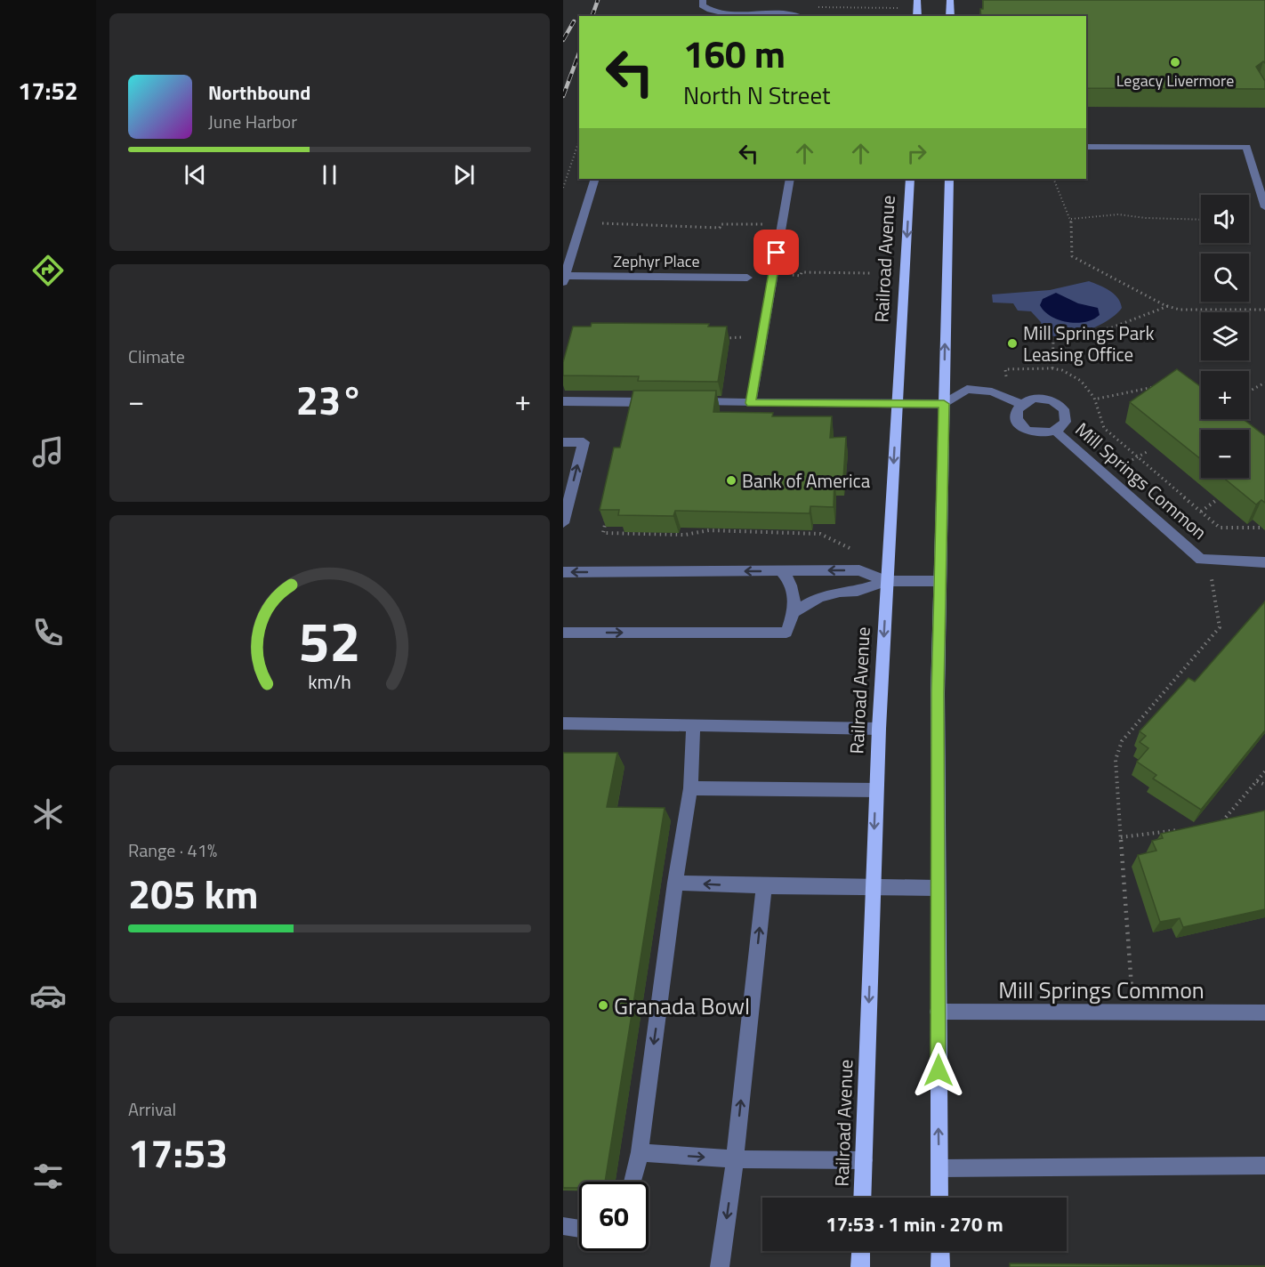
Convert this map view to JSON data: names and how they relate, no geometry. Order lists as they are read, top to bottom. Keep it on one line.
{"streets":{"main road":["Railroad Avenue"],"street":["Zephyr Place","Mill Springs Common"]},"places":["Legacy Livermore","Mill Springs Park Leasing Office","Bank of America","Granada Bowl"],"page":{"tabs":"17:52","turn":["160 m","North N Street"],"song":["Northbound","June Harbor"],"map_buttons":["+","−"],"tile":["Climate",["Range · 41%","205 km"],["Arrival","17:53"]],"heat":["−","23°","+"],"limit":"60","trip":"17:53 · 1 min · 270 m","gauge":["52","km/h"]}}
